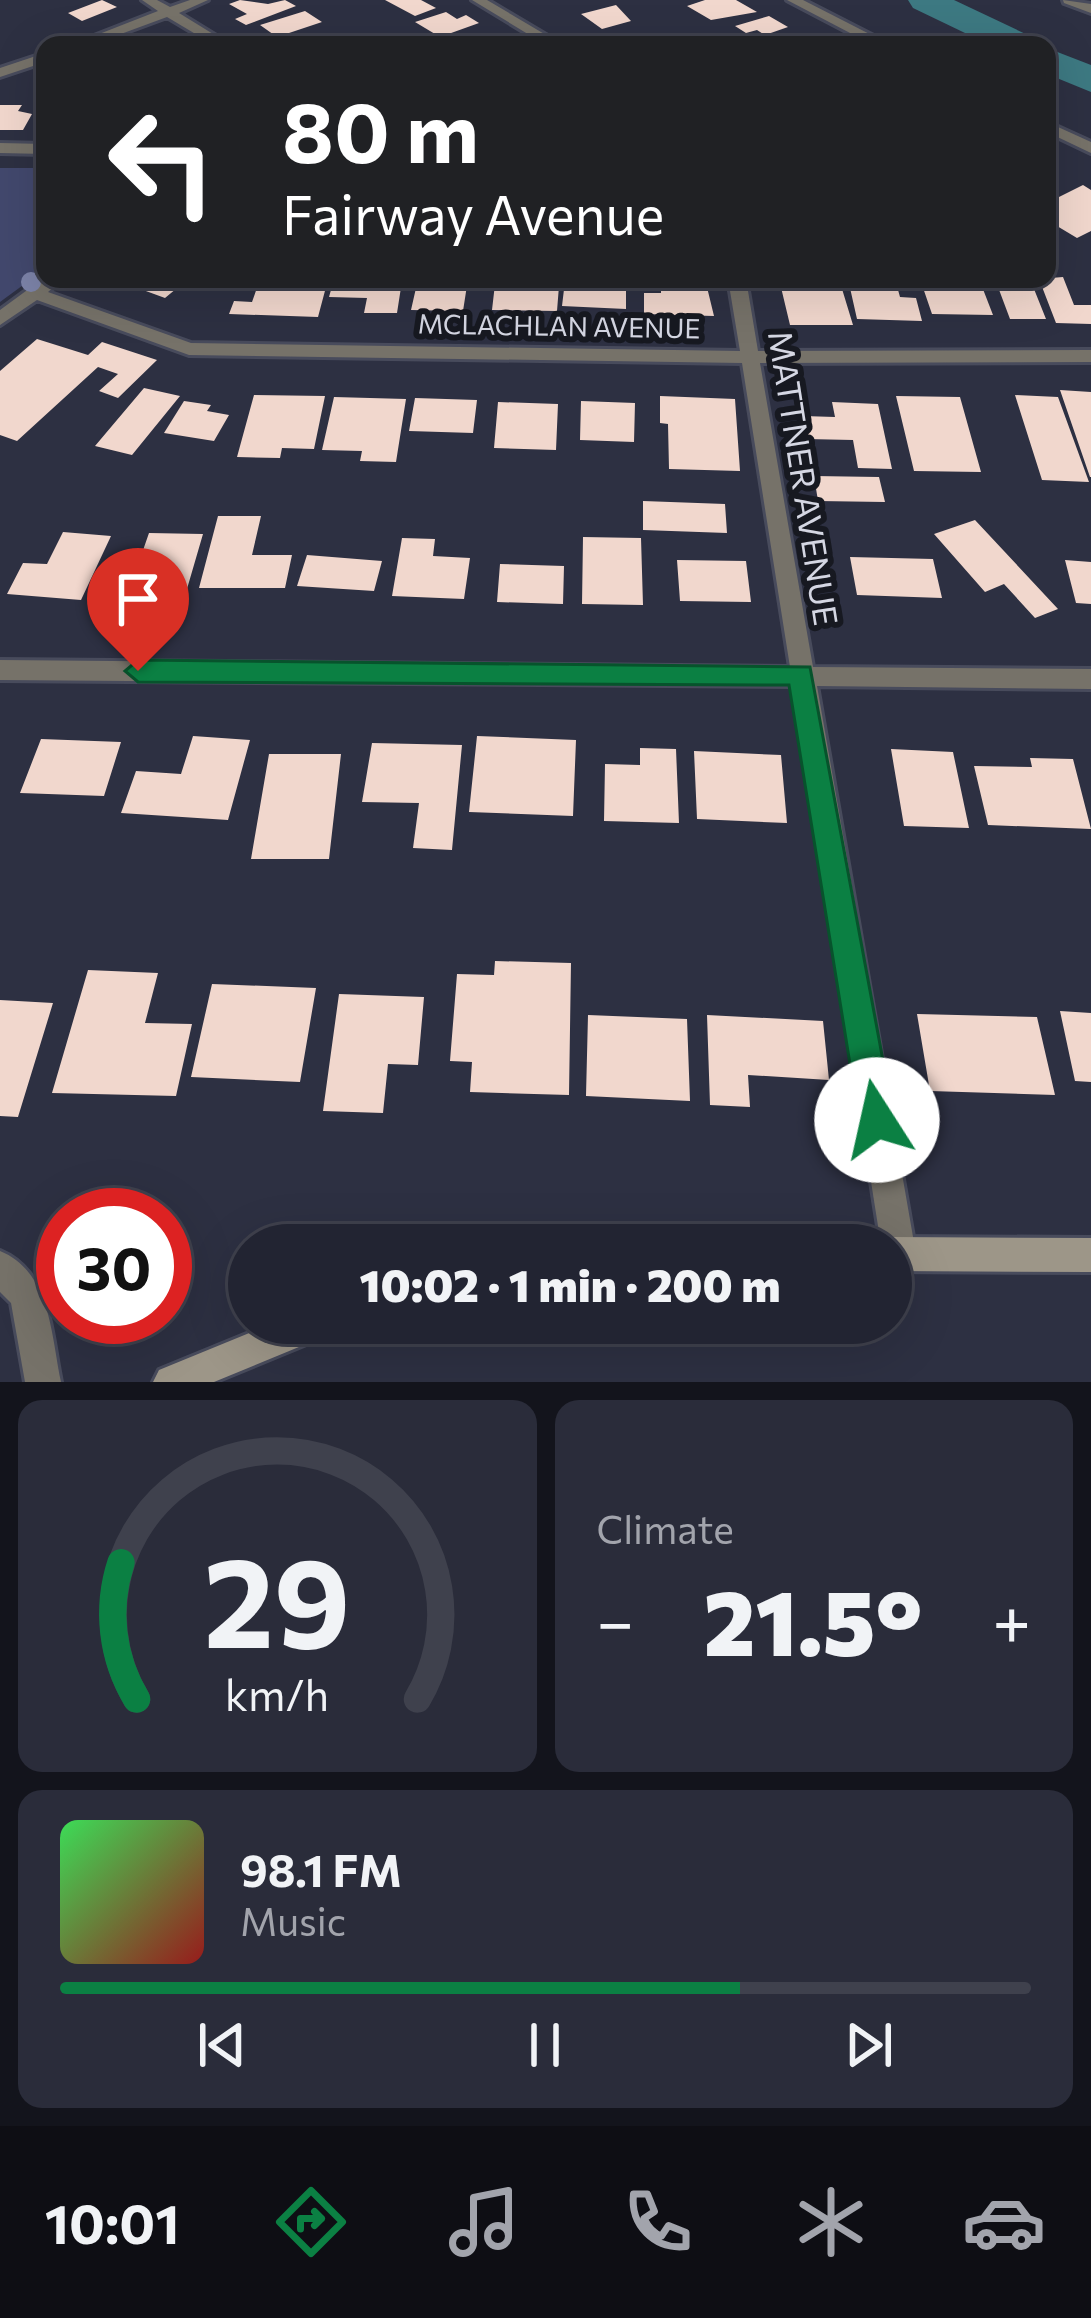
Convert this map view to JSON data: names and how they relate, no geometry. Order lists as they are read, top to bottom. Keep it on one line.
{"streets":{"street":["MCLACHLAN AVENUE","MATTNER AVENUE"]},"crossings":[["MCLACHLAN AVENUE","MATTNER AVENUE"]],"page":{"turn":["80 m","Fairway Avenue"],"limit":"30","trip":"10:02 · 1 min · 200 m","tile":"Climate","heat":["−","21.5°","+"],"song":["98.1 FM","Music"],"tabs":"10:01","gauge":["29","km/h"]}}
